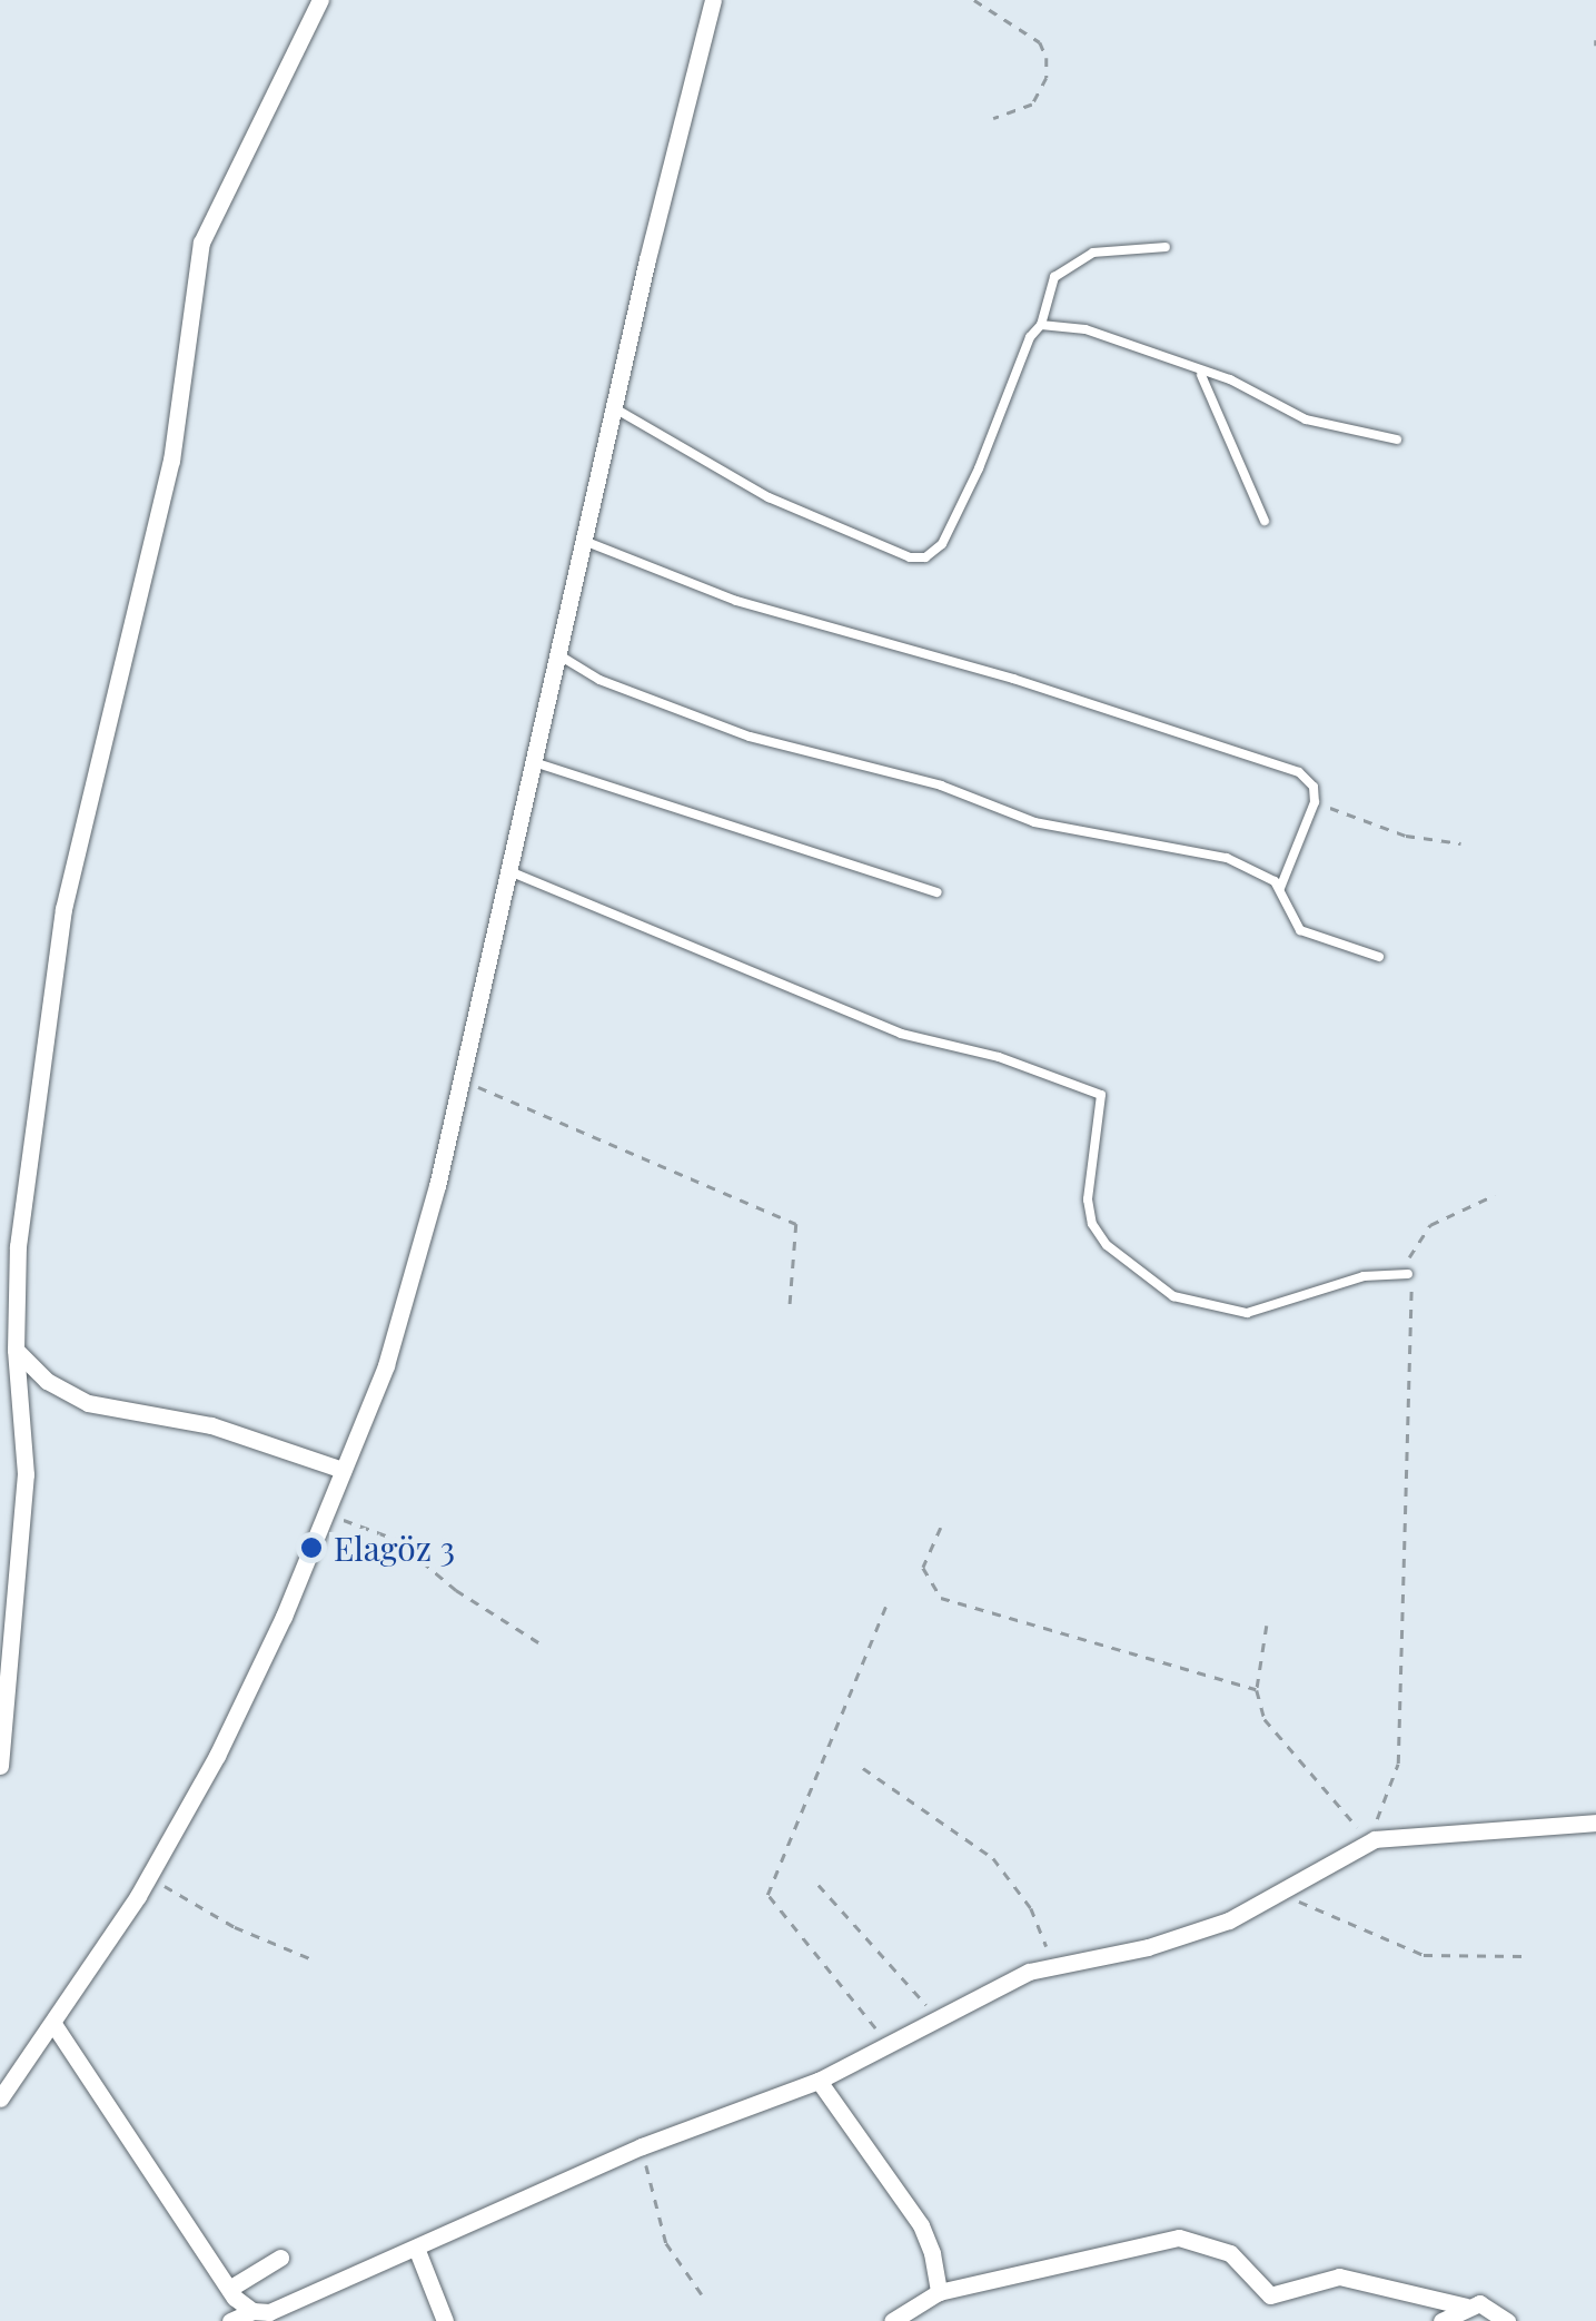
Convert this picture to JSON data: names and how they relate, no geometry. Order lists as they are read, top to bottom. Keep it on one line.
{"places":["Elagöz 3"]}
